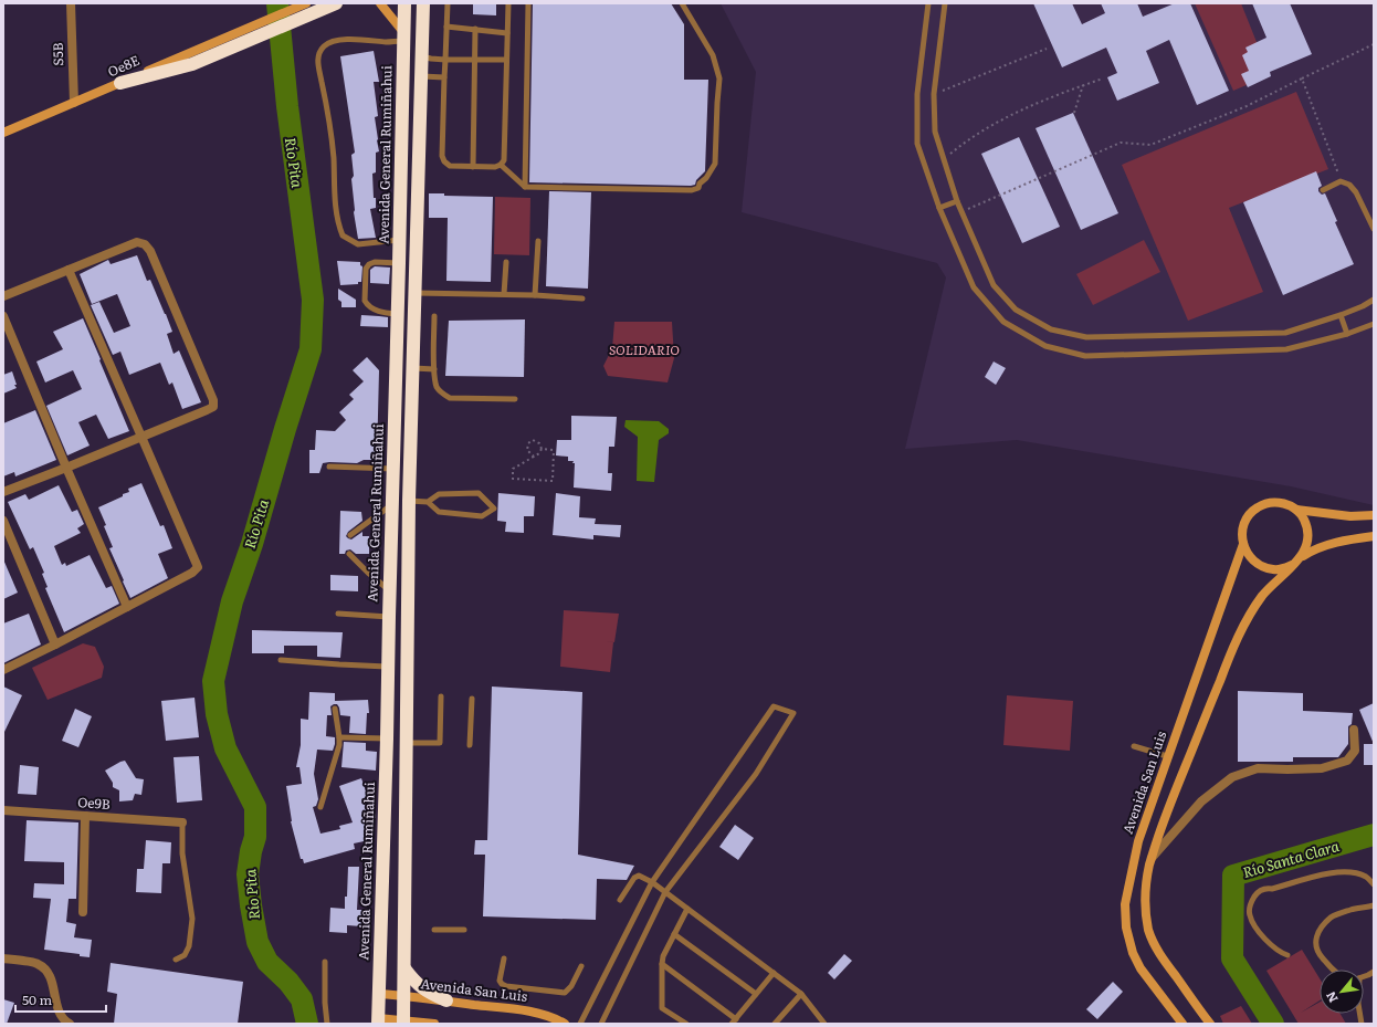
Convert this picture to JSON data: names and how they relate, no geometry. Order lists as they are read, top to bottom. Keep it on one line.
{"streets":{"highway":["Avenida General Rumiñahui"],"street":["S5B","Oe8E","Avenida San Luis","Oe9B"]},"crossings":[["S5B","Oe8E"],["Avenida General Rumiñahui","Avenida San Luis"]],"water":["Río Pita","Río Santa Clara"],"parks":["SOLIDARIO"],"scale_bar":"50 m","north":"bottom left"}
